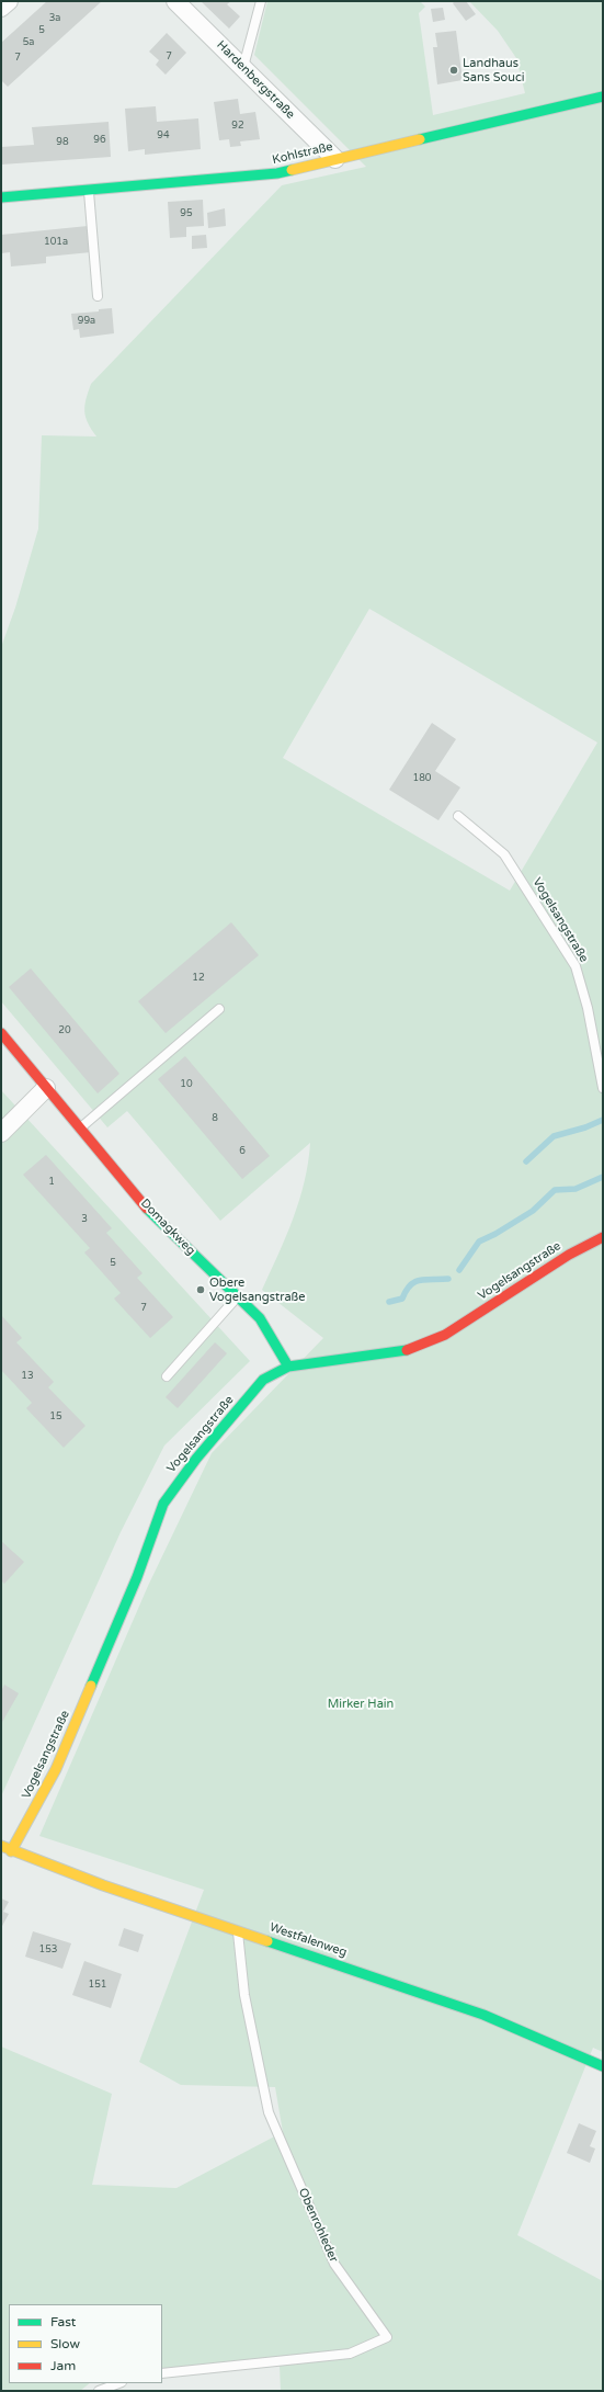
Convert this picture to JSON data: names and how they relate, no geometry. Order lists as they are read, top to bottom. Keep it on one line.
{"streets":{"street":["Hardenbergstraße","Kohlstraße","Vogelsangstraße","Domagkweg","Westfalenweg"],"lane":["Obenrohleder"]},"crossings":[["Hardenbergstraße","Kohlstraße"],["Vogelsangstraße","Domagkweg"],["Vogelsangstraße","Westfalenweg"],["Westfalenweg","Obenrohleder"]],"parks":["Mirker Hain"],"places":["Landhaus Sans Souci","Obere Vogelsangstraße"],"house_numbers":["3a","5","5a","7","7","92","94","96","98","95","101a","99a","180","12","20","10","8","6","1","3","5","7","13","15","153","151"],"legend":["Fast","Slow","Jam"]}
